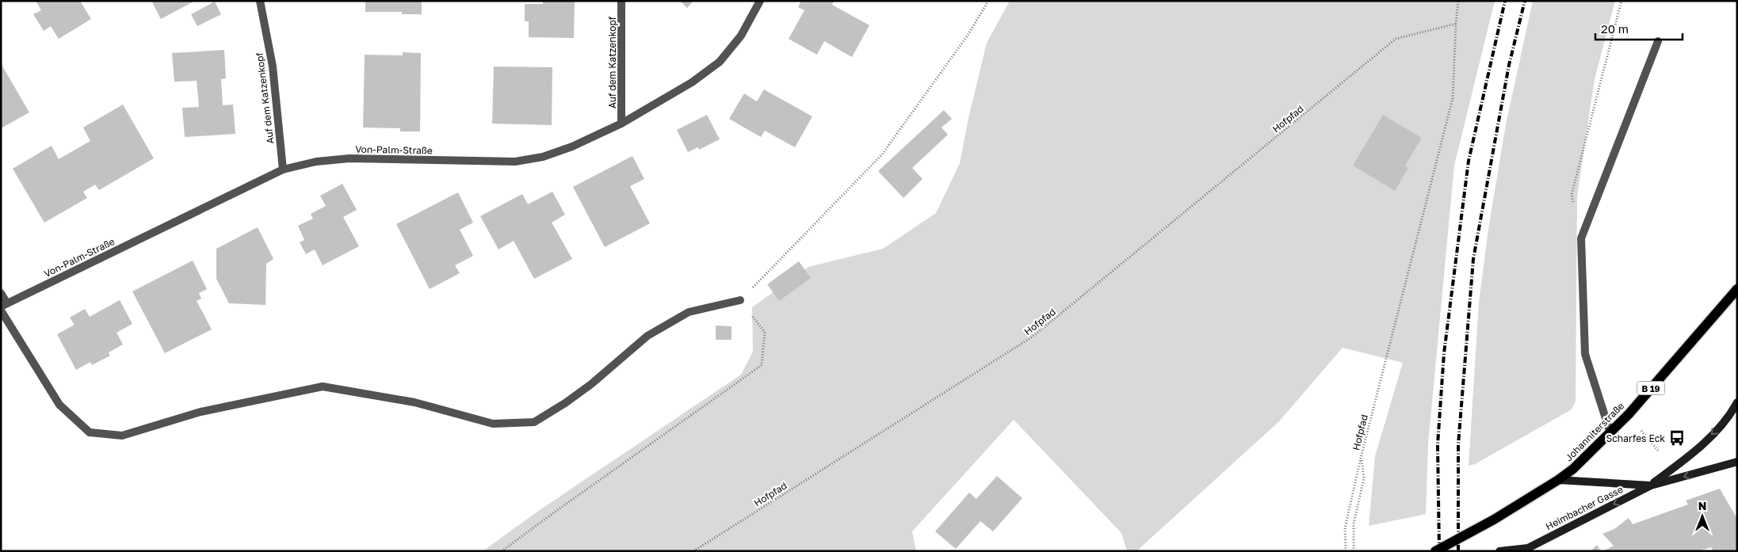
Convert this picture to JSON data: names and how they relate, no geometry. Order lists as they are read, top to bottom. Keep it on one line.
{"streets":{"main road":["B 19","Johanniterstraße"],"street":["Auf dem Katzenkopf","Von-Palm-Straße","Heimbacher Gasse"],"path":["Hofpfad"]},"crossings":[["Auf dem Katzenkopf","Von-Palm-Straße"],["Johanniterstraße","Heimbacher Gasse"]],"places":{"bus stop":["Scharfes Eck"]},"scale_bar":"20 m","north":"top"}
